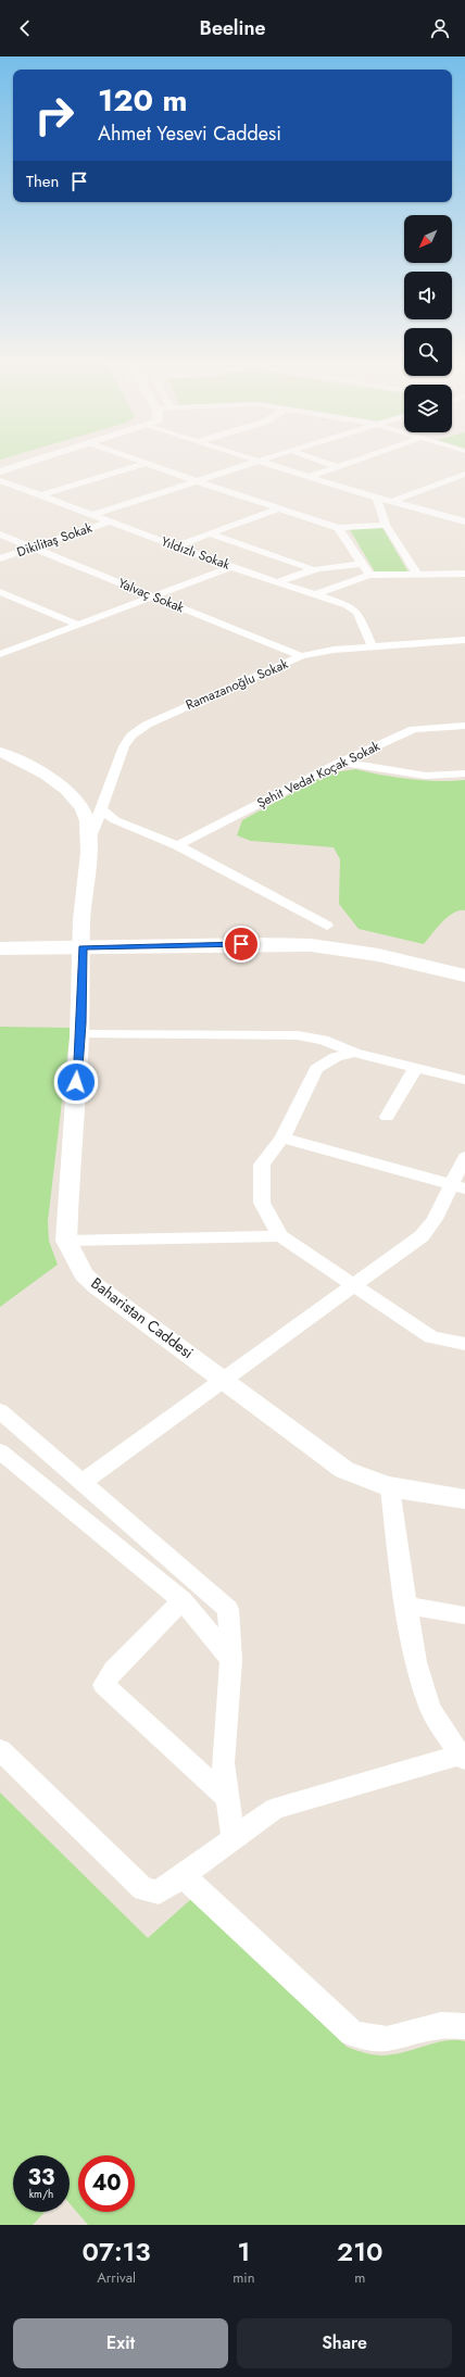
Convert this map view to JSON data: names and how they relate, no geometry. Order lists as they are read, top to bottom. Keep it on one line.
{"streets":{"street":["Dikilitaş Sokak","Yıldızlı Sokak","Yalvaç Sokak","Ramazanoğlu Sokak","Şehit Vedat Koçak Sokak","Baharistan Caddesi"]},"crossings":[["Dikilitaş Sokak","Yıldızlı Sokak"],["Dikilitaş Sokak","Yalvaç Sokak"],["Yıldızlı Sokak","Ramazanoğlu Sokak"],["Yalvaç Sokak","Ramazanoğlu Sokak"]],"north":"bottom left","page":{"header":"Beeline","turn":["120 m","Ahmet Yesevi Caddesi"],"then":"Then","speed":"33 km/h","limit":"40","eta":["07:13","Arrival","1","min","210","m"],"buttons":["Exit","Share"]}}
